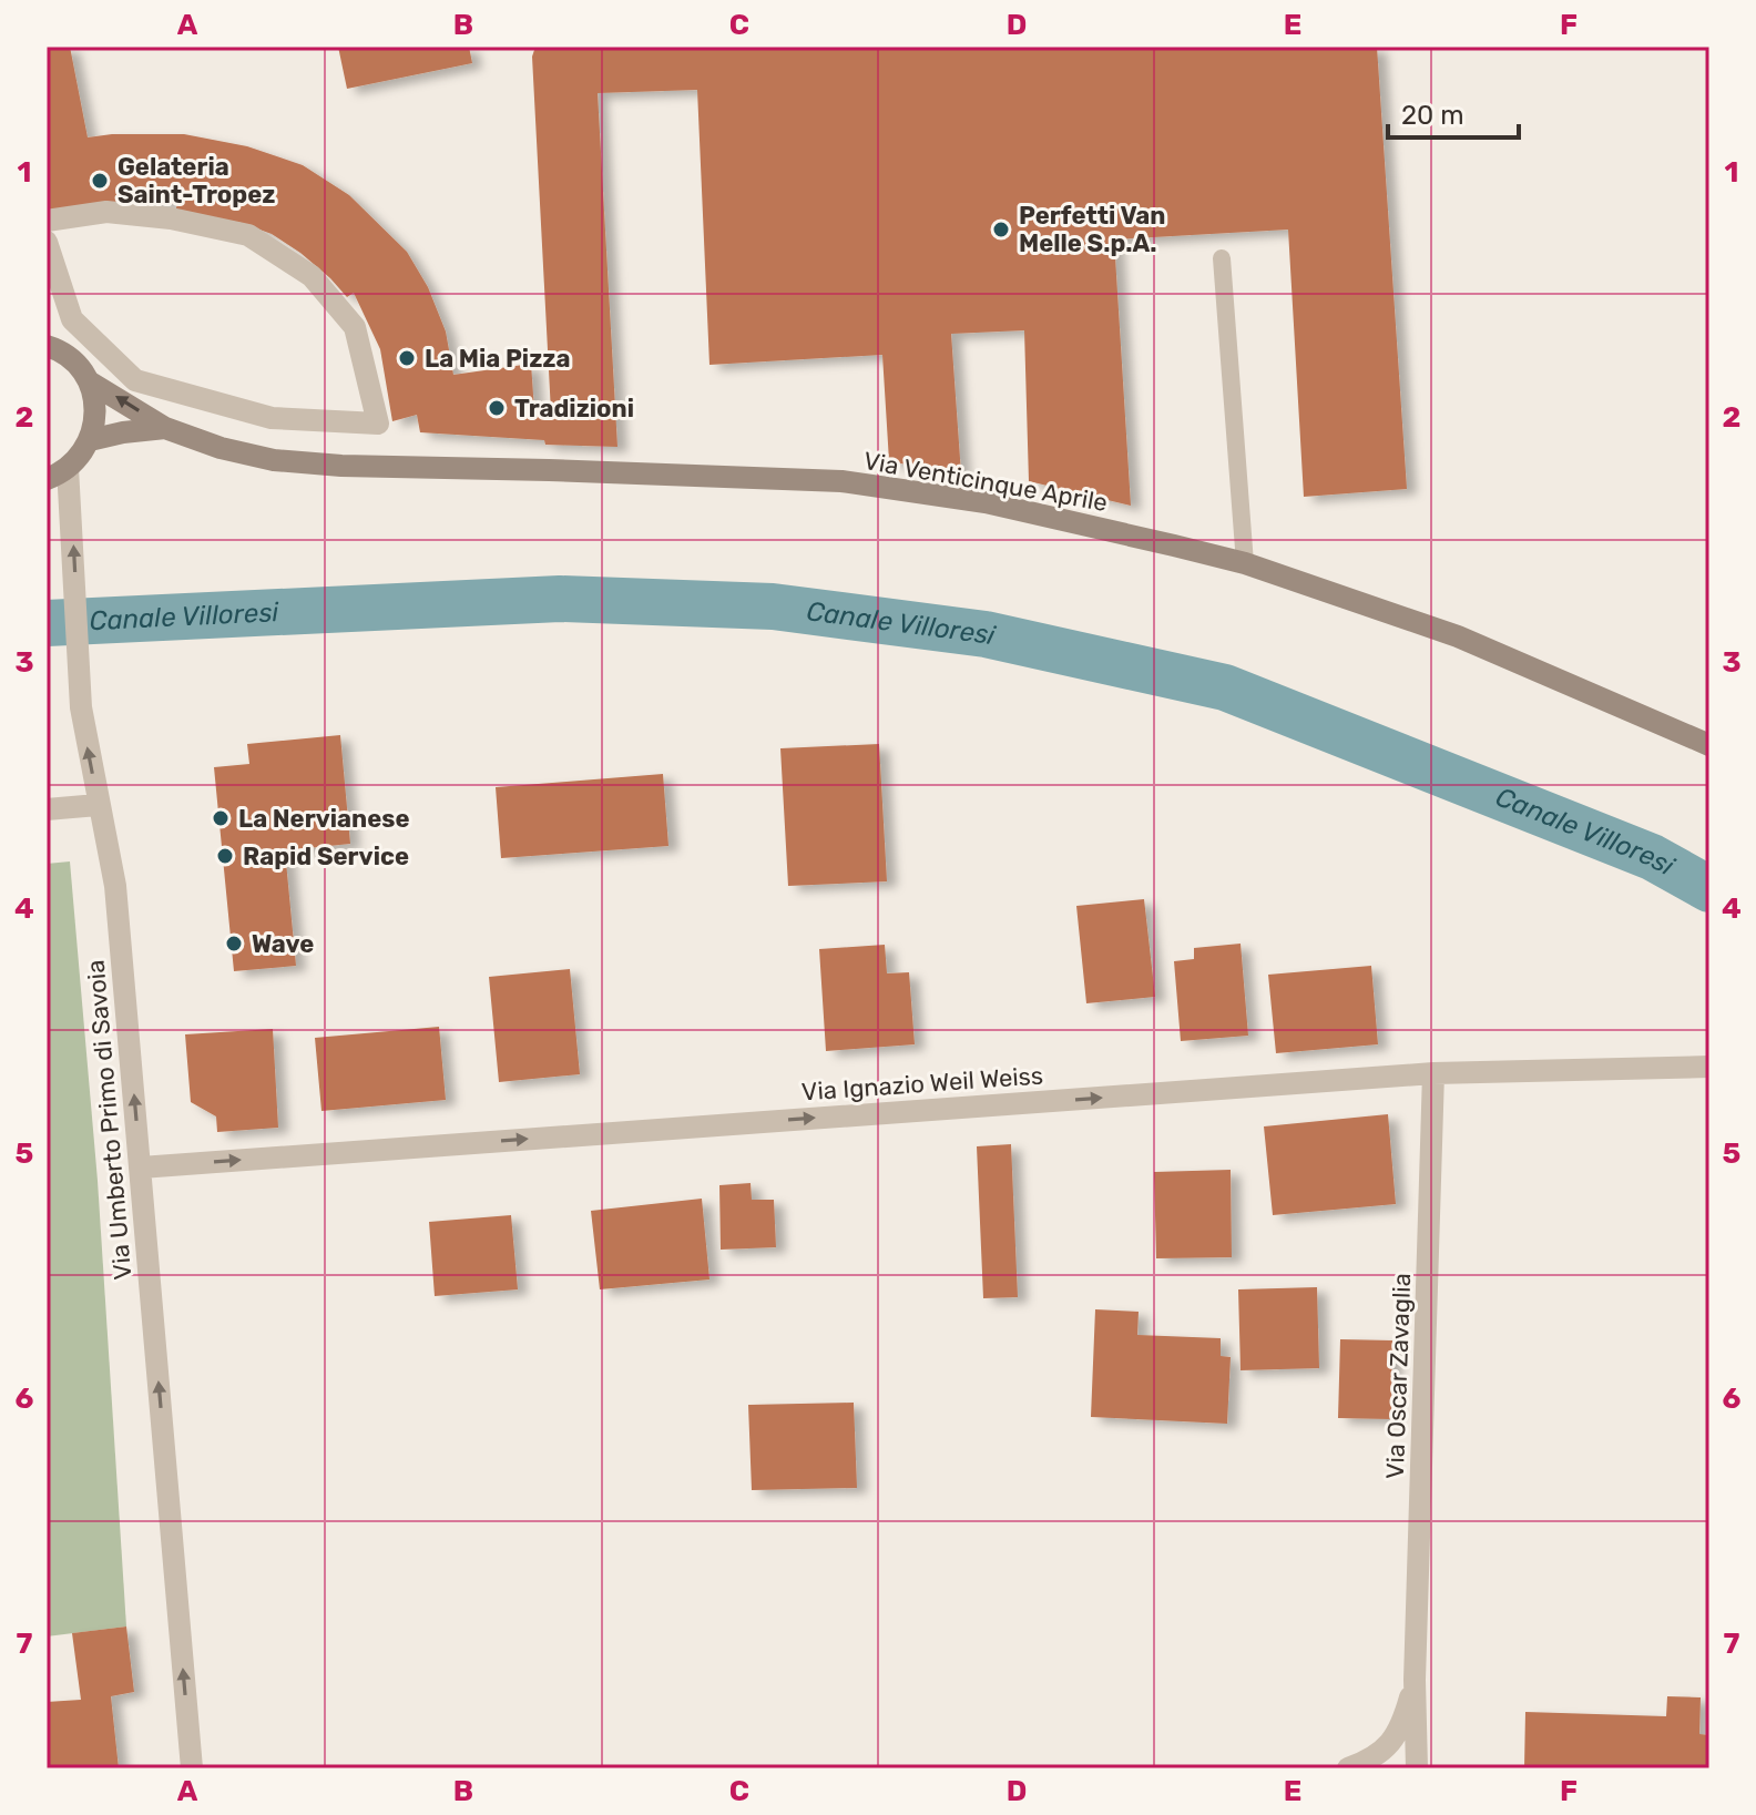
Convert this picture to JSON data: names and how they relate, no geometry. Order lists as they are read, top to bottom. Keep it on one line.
{"streets":{"street":["Via Venticinque Aprile","Via Ignazio Weil Weiss","Via Umberto Primo di Savoia","Via Oscar Zavaglia"]},"crossings":[["Via Ignazio Weil Weiss","Via Umberto Primo di Savoia"],["Via Ignazio Weil Weiss","Via Oscar Zavaglia"]],"one_way":["Via Ignazio Weil Weiss","Via Umberto Primo di Savoia"],"water":["Canale Villoresi"],"places":["Gelateria Saint-Tropez","Perfetti Van Melle S.p.A.","La Mia Pizza","Tradizioni","La Nervianese","Rapid Service","Wave"],"scale_bar":"20 m","grid":{"columns":["A","B","C","D","E","F"],"rows":["1","2","3","4","5","6","7"]}}
